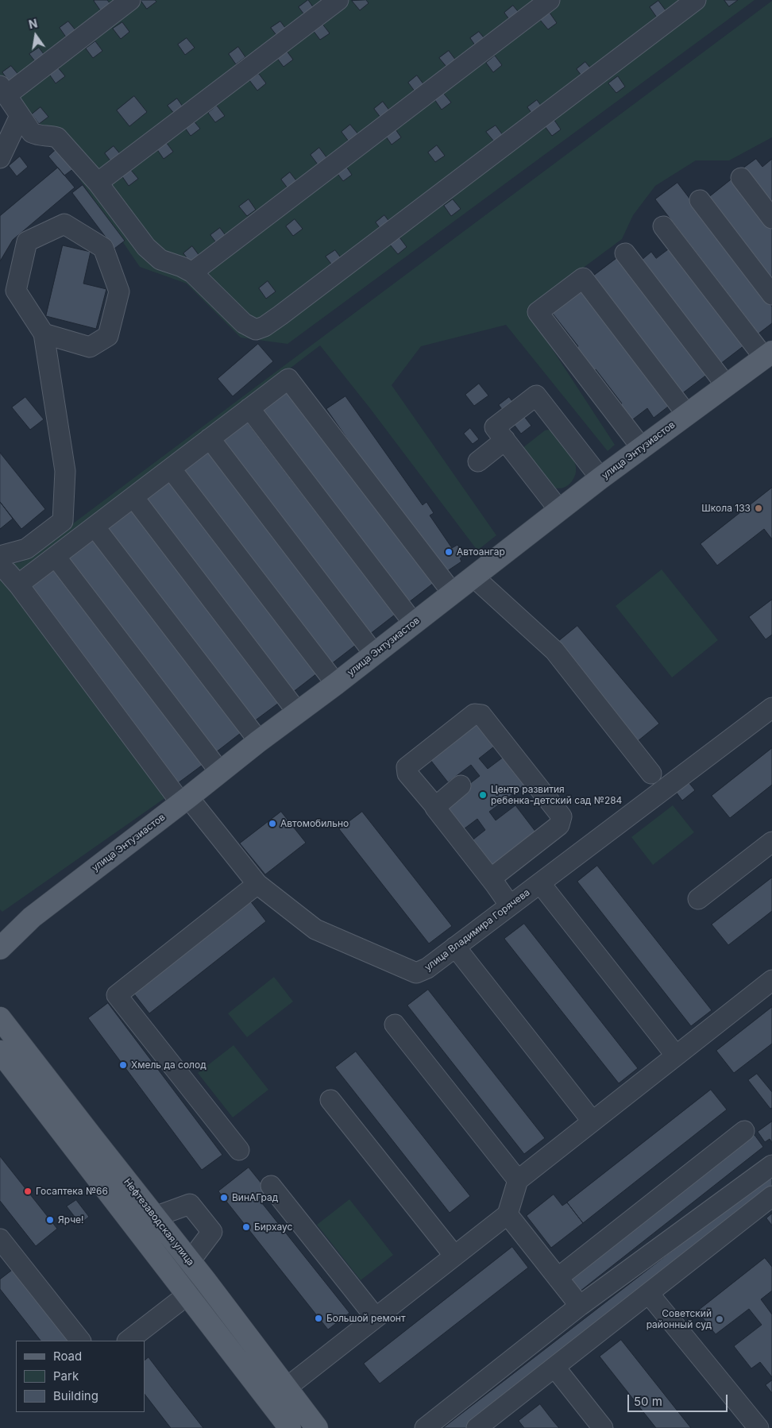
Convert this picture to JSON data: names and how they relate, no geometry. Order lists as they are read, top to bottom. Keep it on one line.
{"streets":{"main road":["улица Энтузиастов","Нефтезаводская улица"],"street":["улица Владимира Горячева"]},"crossings":[["улица Энтузиастов","улица Владимира Горячева"]],"places":["Школа 133","Автоангар","Центр развития ребенка-детский сад №284","Автомобильно","Хмель да солод","Госаптека №66","ВинАГрад","Ярче!","Бирхаус","Большой ремонт","Советский районный суд"],"legend":["Road","Park","Building"],"scale_bar":"50 m","north":"top"}
